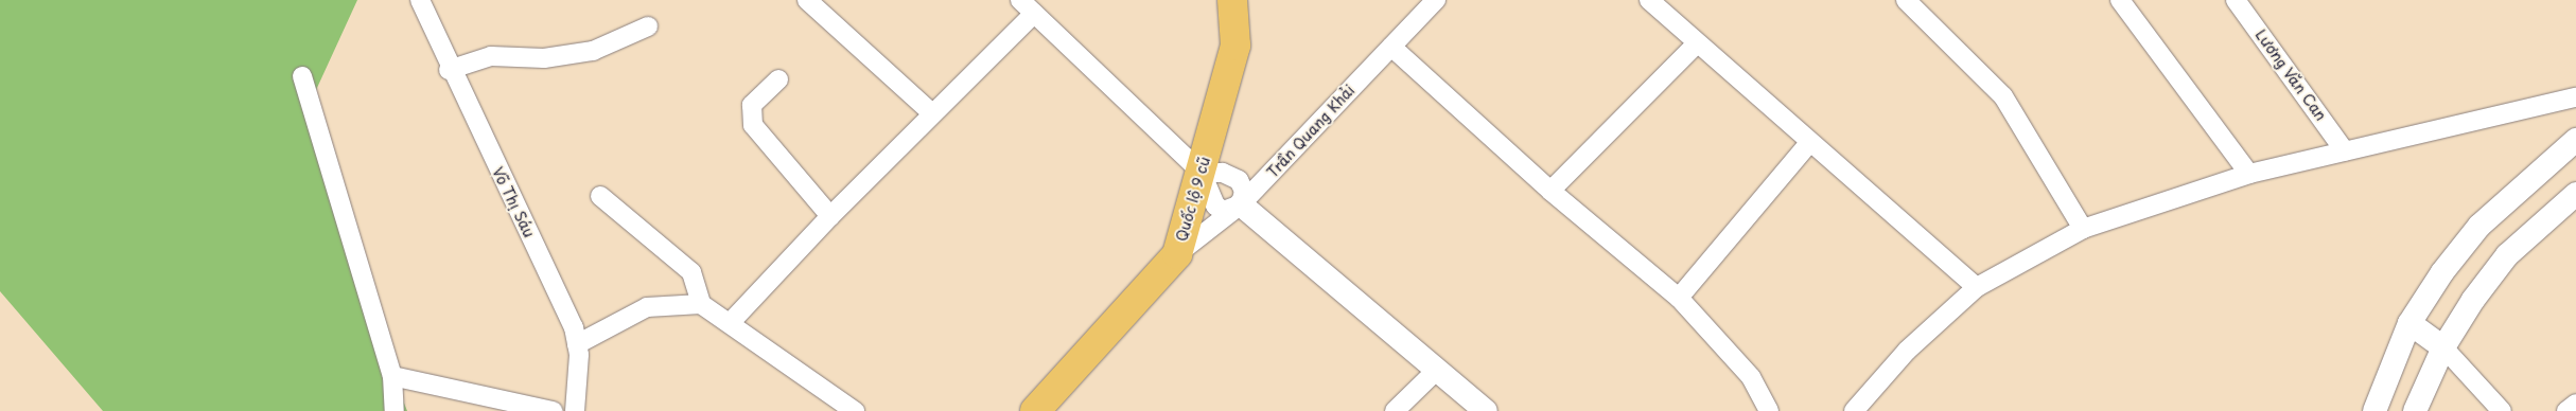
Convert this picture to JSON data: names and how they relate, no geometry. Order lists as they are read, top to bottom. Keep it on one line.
{"streets":{"main road":["Quốc lộ 9 cũ"],"street":["Lương Văn Can","Trần Quang Khải","Võ Thị Sáu"]},"crossings":[["Trần Quang Khải","Quốc lộ 9 cũ"]]}
